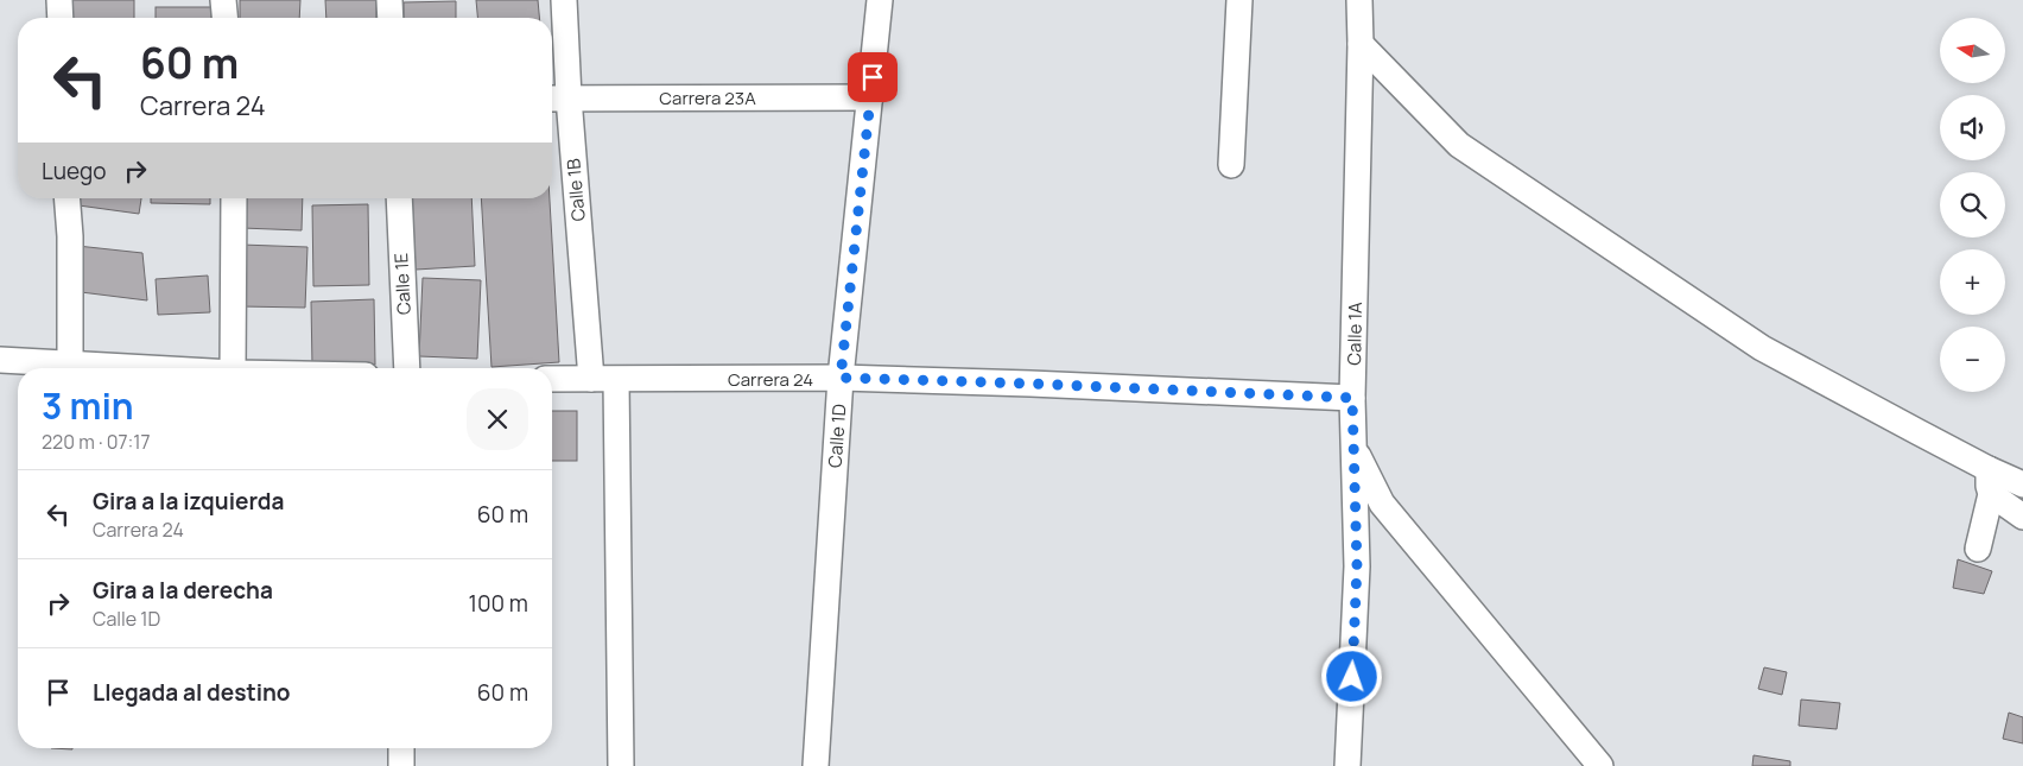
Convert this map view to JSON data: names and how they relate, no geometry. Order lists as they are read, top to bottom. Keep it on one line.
{"streets":{"street":["Carrera 23A","Calle 1B","Calle 1E","Calle 1A","Carrera 24","Calle 1D"]},"crossings":[["Carrera 23A","Calle 1B"],["Carrera 23A","Calle 1D"],["Calle 1B","Carrera 24"],["Calle 1A","Carrera 24"],["Carrera 24","Calle 1D"]],"north":"left","page":{"map_buttons":["+","−"],"turn":["60 m","Carrera 24"],"then":"Luego","heading":["3 min","220 m · 07:17"],"list":[{"name":"Gira a la izquierda","note":"Carrera 24","value":"60 m"},{"name":"Gira a la derecha","note":"Calle 1D","value":"100 m"},{"name":"Llegada al destino","value":"60 m"}]}}
